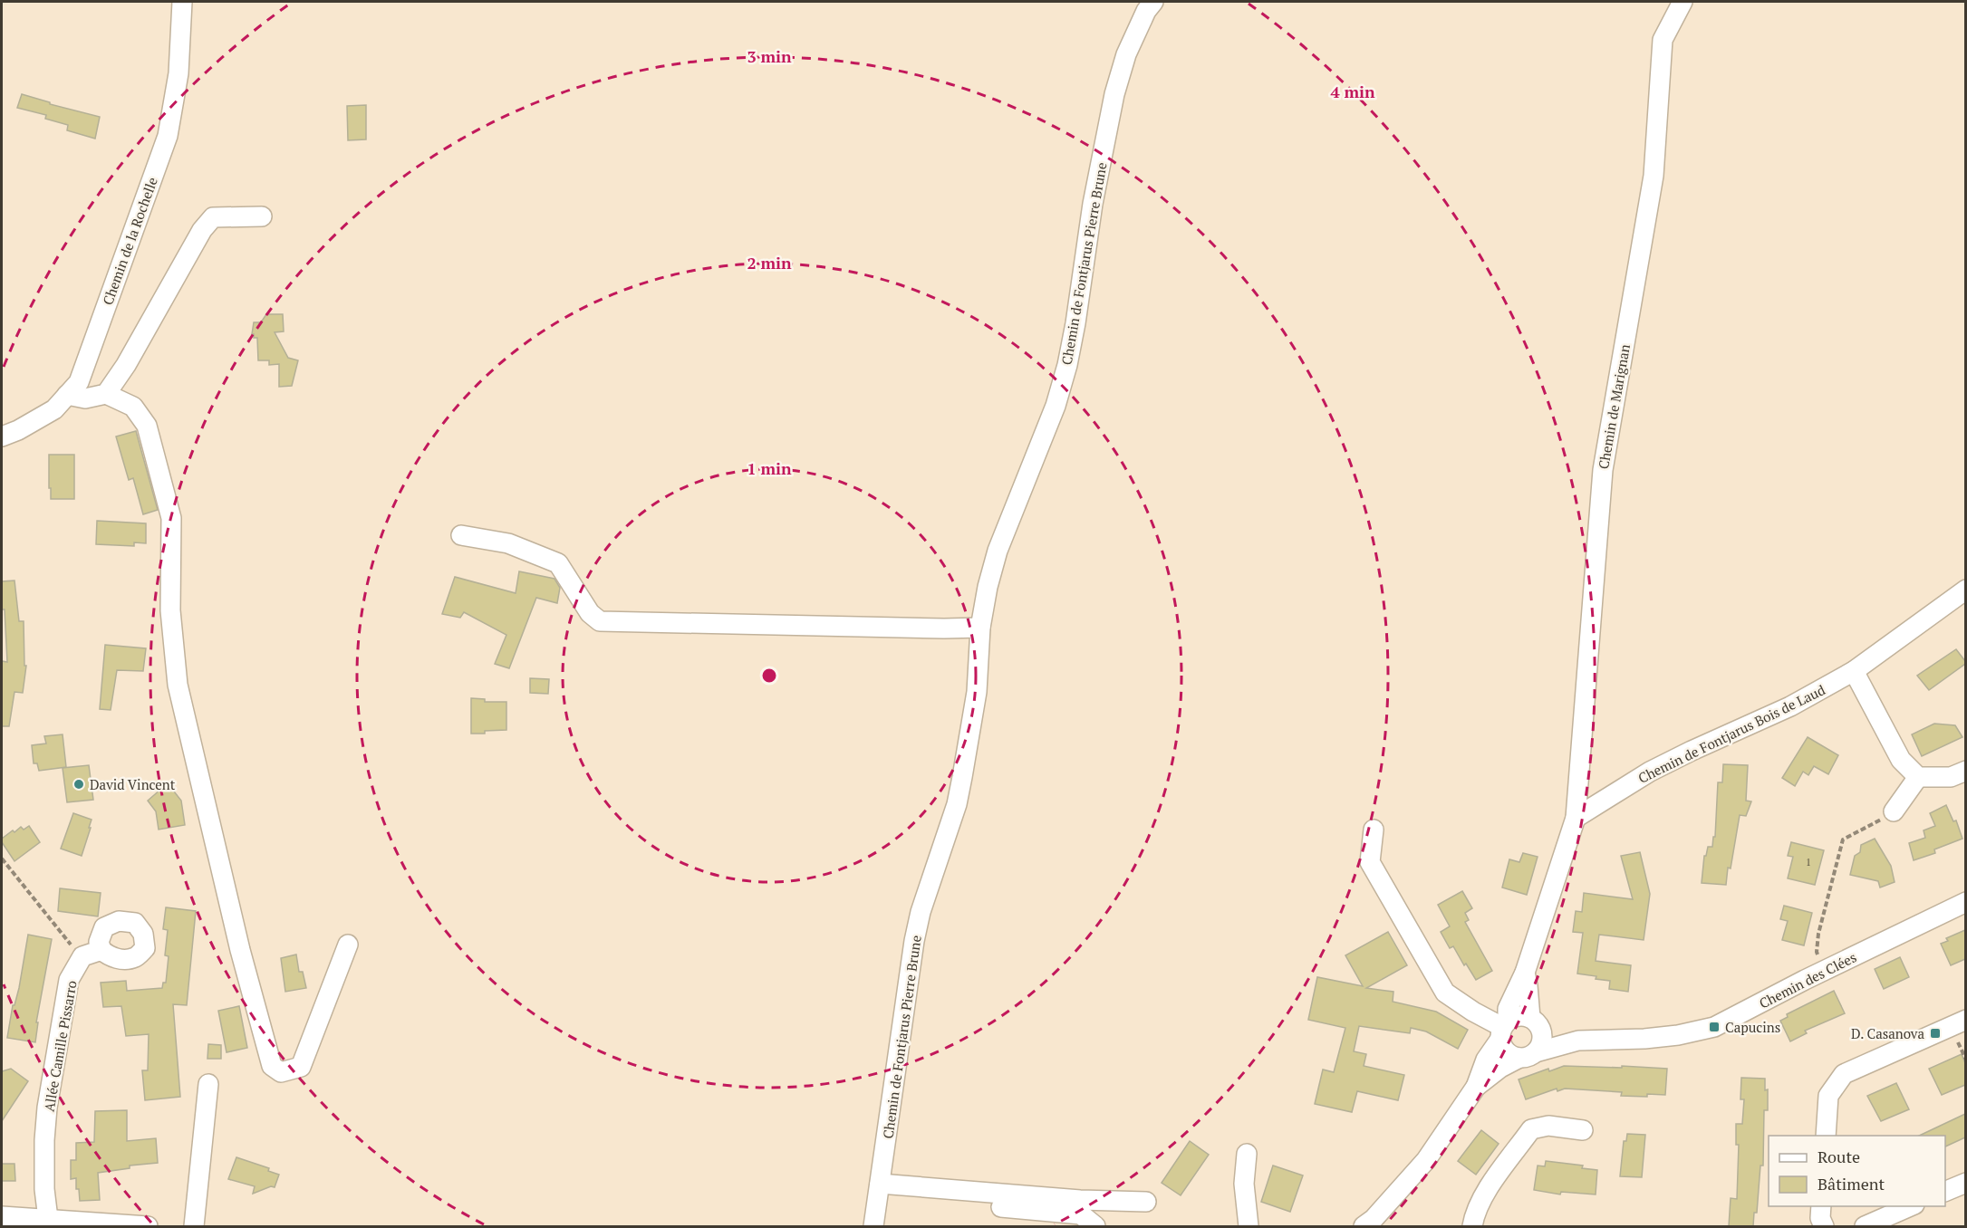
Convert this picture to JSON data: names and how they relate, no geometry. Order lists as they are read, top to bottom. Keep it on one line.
{"streets":{"street":["Chemin de la Rochelle","Chemin de Fontjarus Pierre Brune","Chemin de Marignan","Chemin de Fontjarus Bois de Laud","Chemin des Clées","Allée Camille Pissarro"]},"crossings":[["Chemin de Marignan","Chemin de Fontjarus Bois de Laud"]],"places":{"other":["David Vincent"],"transit":["Capucins","D. Casanova"]},"house_numbers":["1"],"legend":["Route","Bâtiment"],"rings":["3 min","4 min","2 min","1 min"]}
